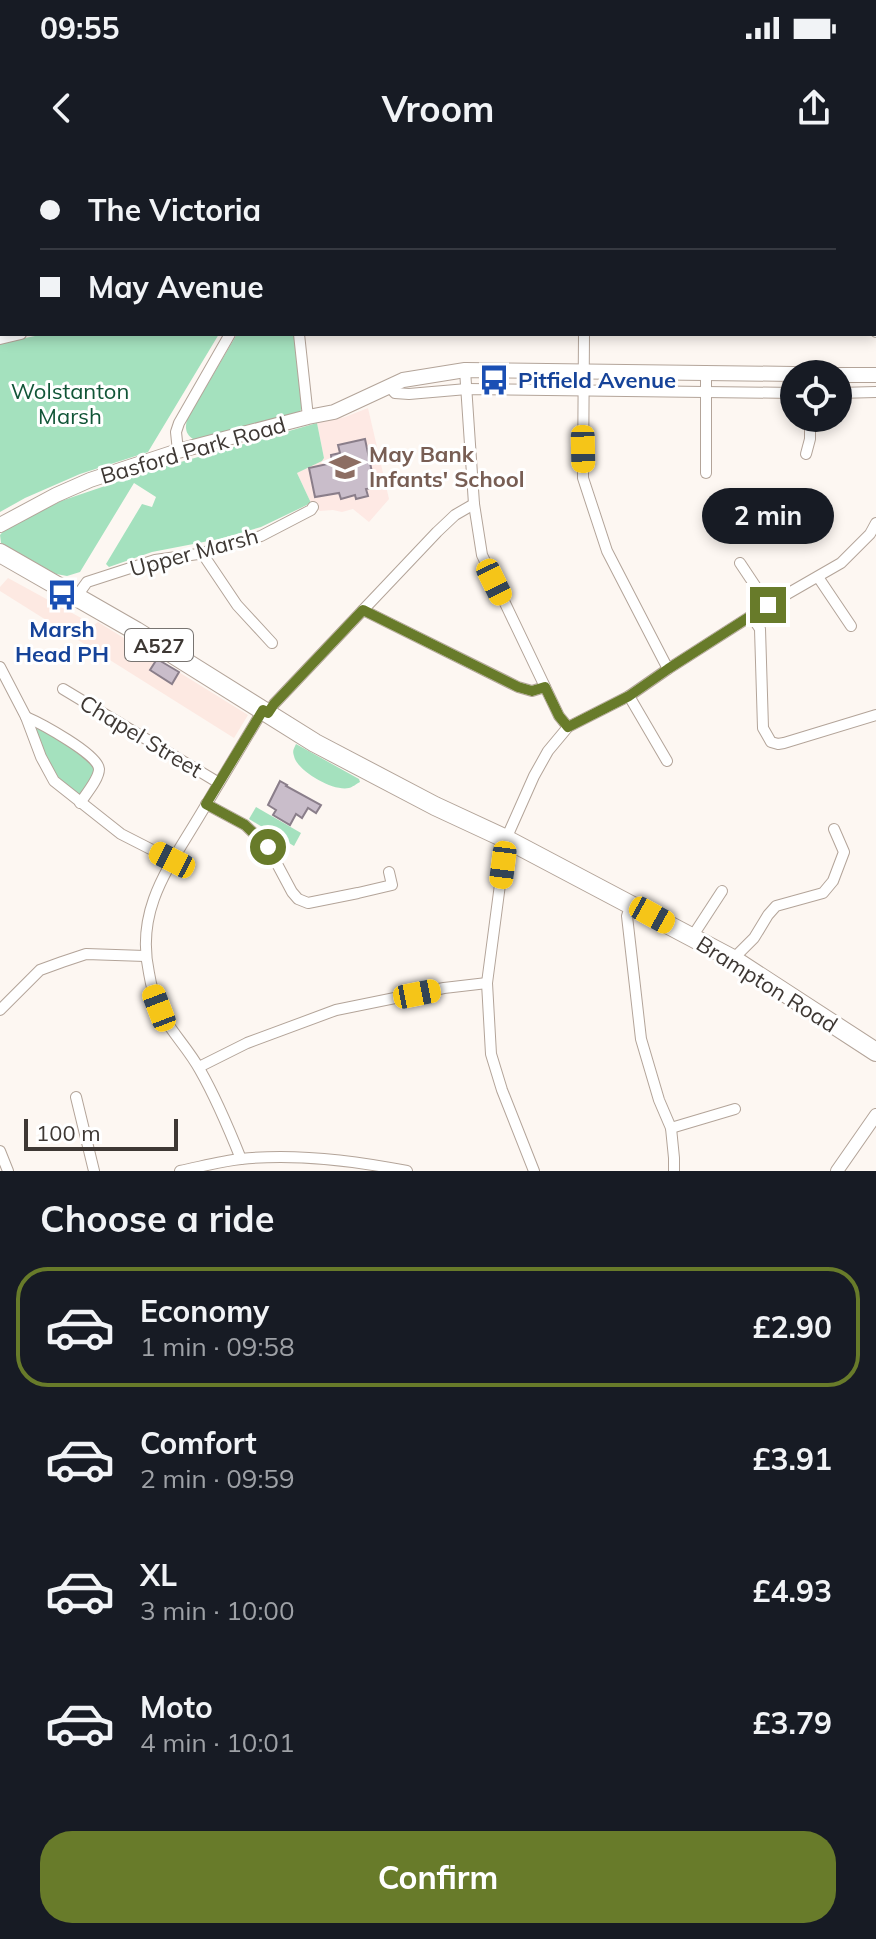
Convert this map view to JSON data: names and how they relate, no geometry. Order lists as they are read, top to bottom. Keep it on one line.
{"streets":{"highway":["A527","Brampton Road"],"main road":["Basford Park Road"],"street":["Upper Marsh","Chapel Street"]},"crossings":[["Upper Marsh","A527"],["A527","Brampton Road"]],"parks":["Wolstanton Marsh"],"places":{"bus stop":["Pitfield Avenue","Marsh Head PH"],"school or university":["May Bank Infants' School"]},"scale_bar":"100 m","page":{"status":"09:55","header":"Vroom","banner":["The Victoria","May Avenue"],"bubble":"2 min","scale":"100 m","heading":"Choose a ride","list":[{"name":"Economy","note":"1 min · 09:58","value":"£2.90"},{"name":"Comfort","note":"2 min · 09:59","value":"£3.91"},{"name":"XL","note":"3 min · 10:00","value":"£4.93"},{"name":"Moto","note":"4 min · 10:01","value":"£3.79"}],"buttons":"Confirm"}}
